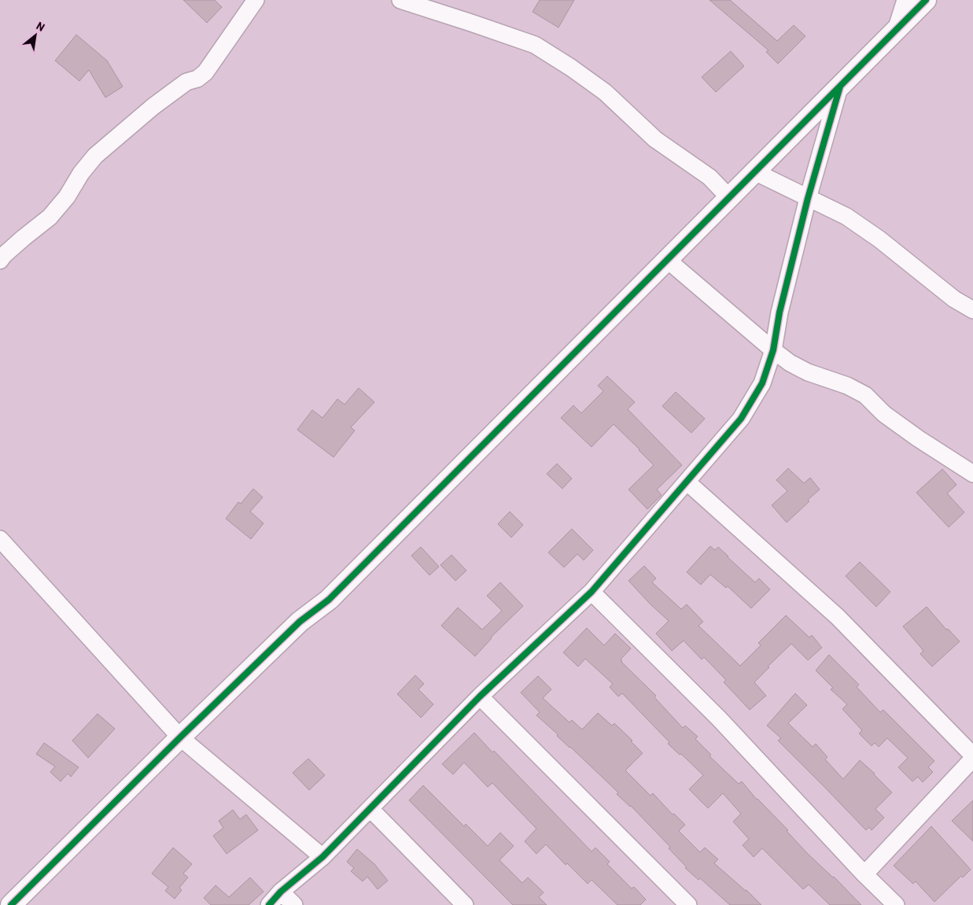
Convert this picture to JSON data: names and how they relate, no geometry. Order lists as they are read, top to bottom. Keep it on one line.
{"north":"top right"}
